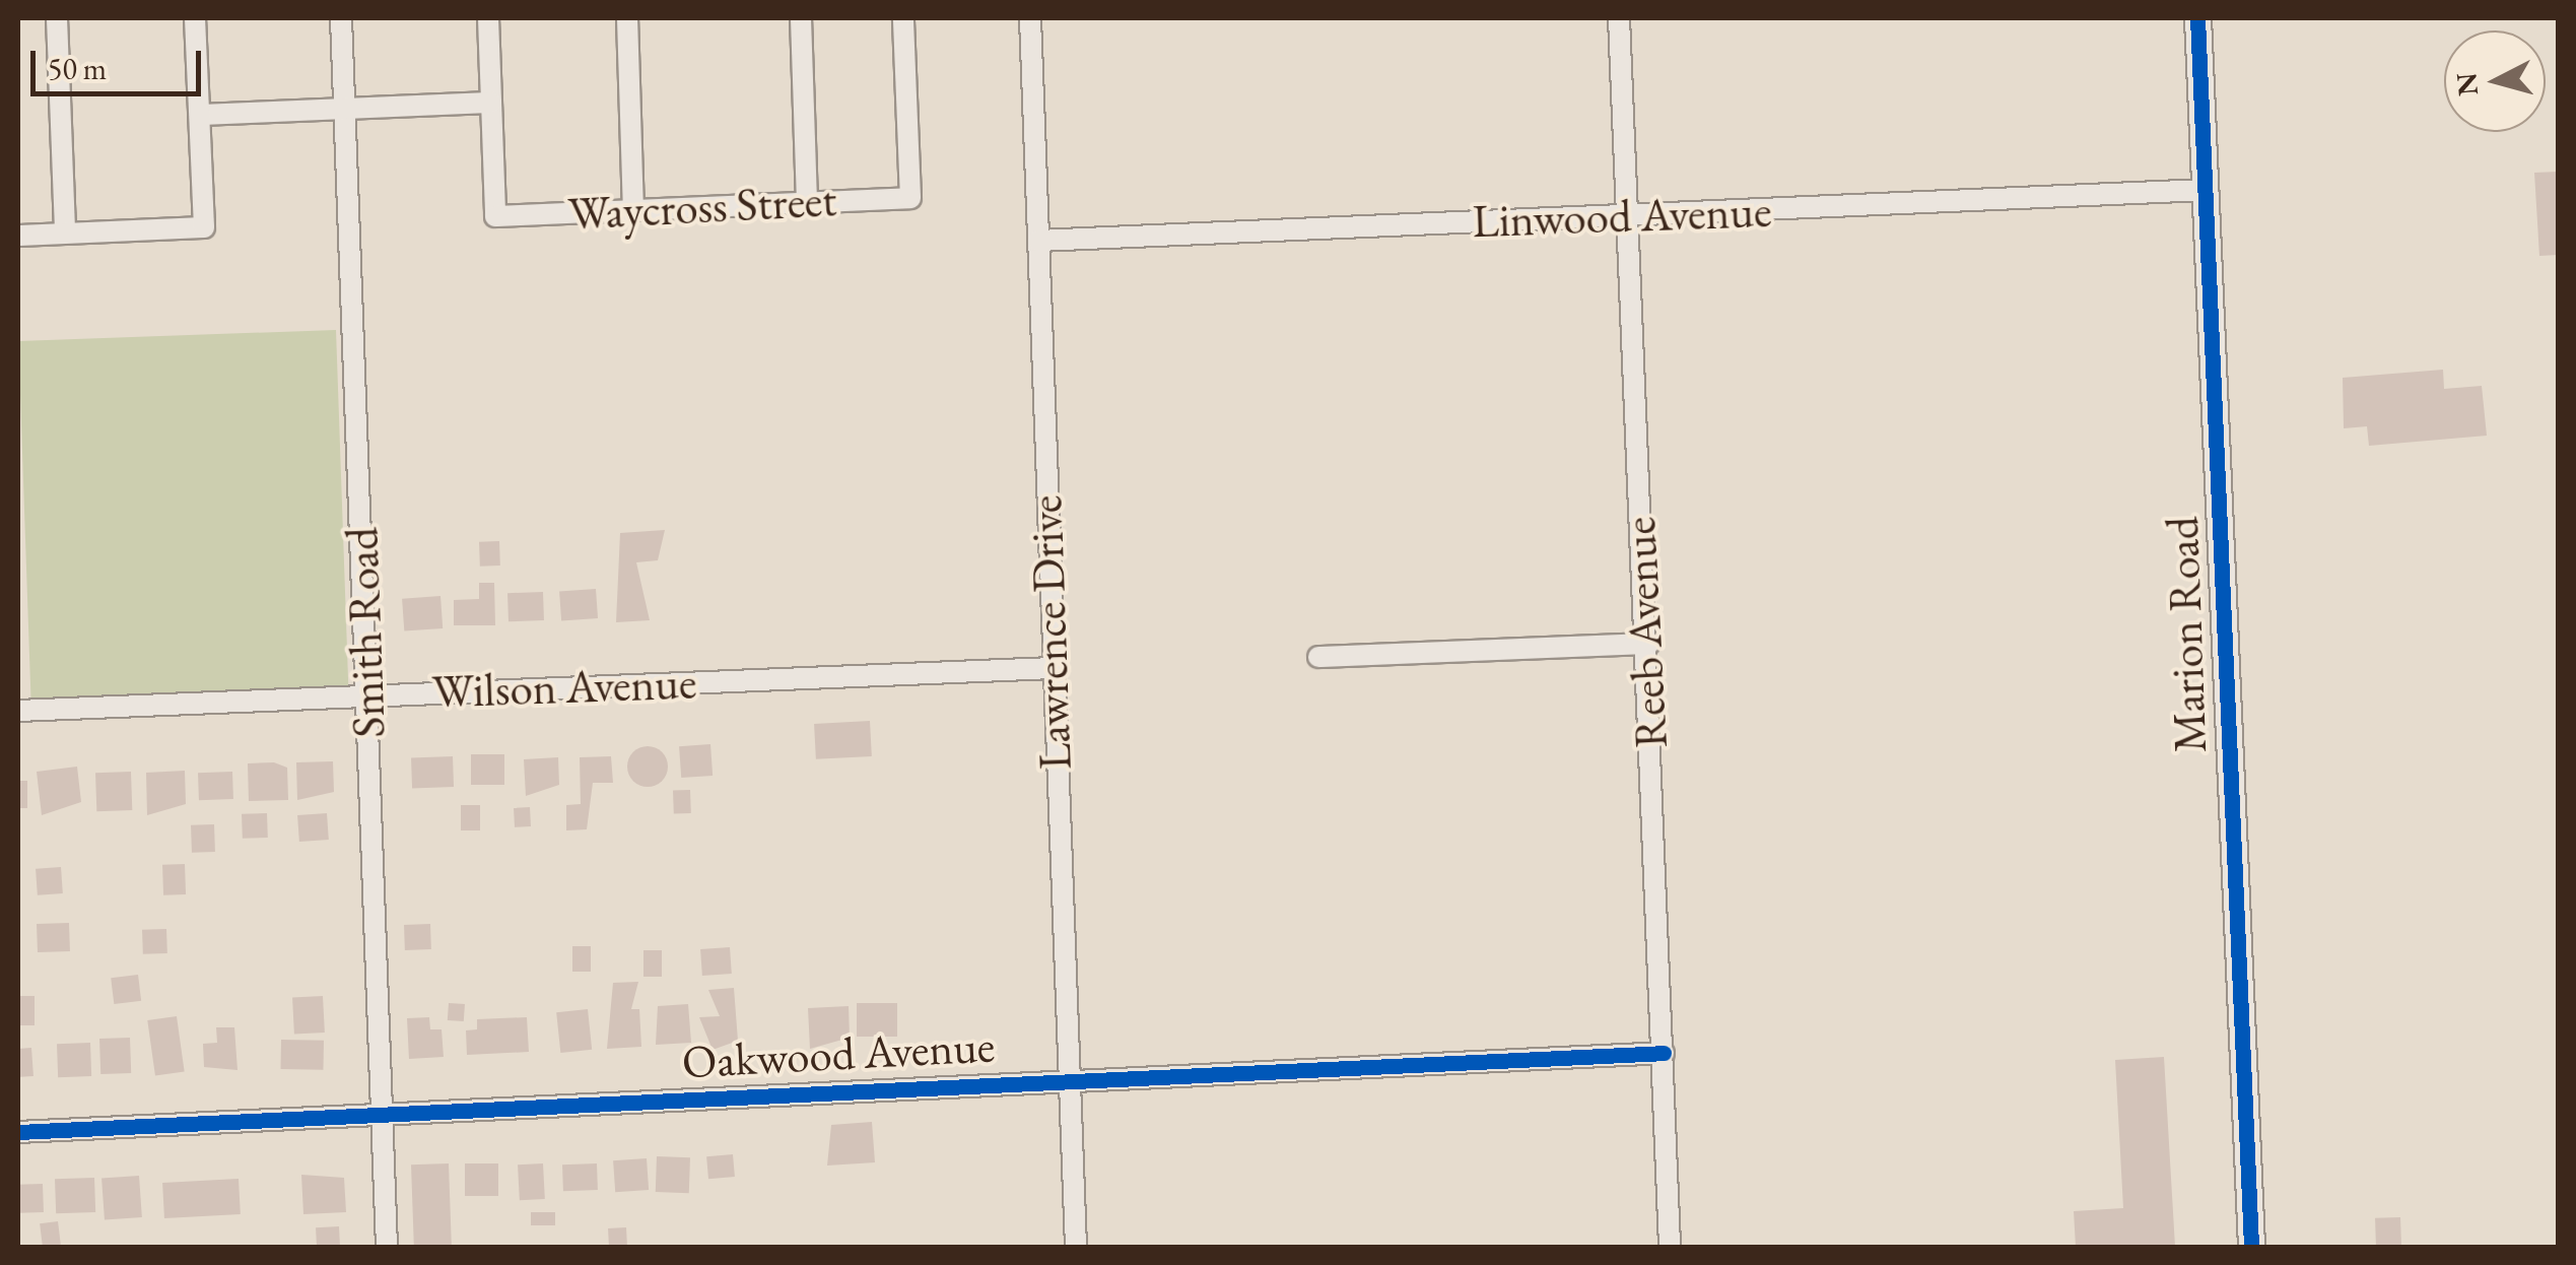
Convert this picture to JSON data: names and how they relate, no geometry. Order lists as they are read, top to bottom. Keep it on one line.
{"streets":{"street":["Waycross Street","Linwood Avenue","Smith Road","Lawrence Drive","Reeb Avenue","Marion Road","Wilson Avenue","Oakwood Avenue"]},"crossings":[["Linwood Avenue","Lawrence Drive"],["Linwood Avenue","Reeb Avenue"],["Linwood Avenue","Marion Road"],["Smith Road","Wilson Avenue"],["Smith Road","Oakwood Avenue"],["Lawrence Drive","Wilson Avenue"],["Lawrence Drive","Oakwood Avenue"],["Reeb Avenue","Oakwood Avenue"]],"scale_bar":"50 m","north":"left"}
